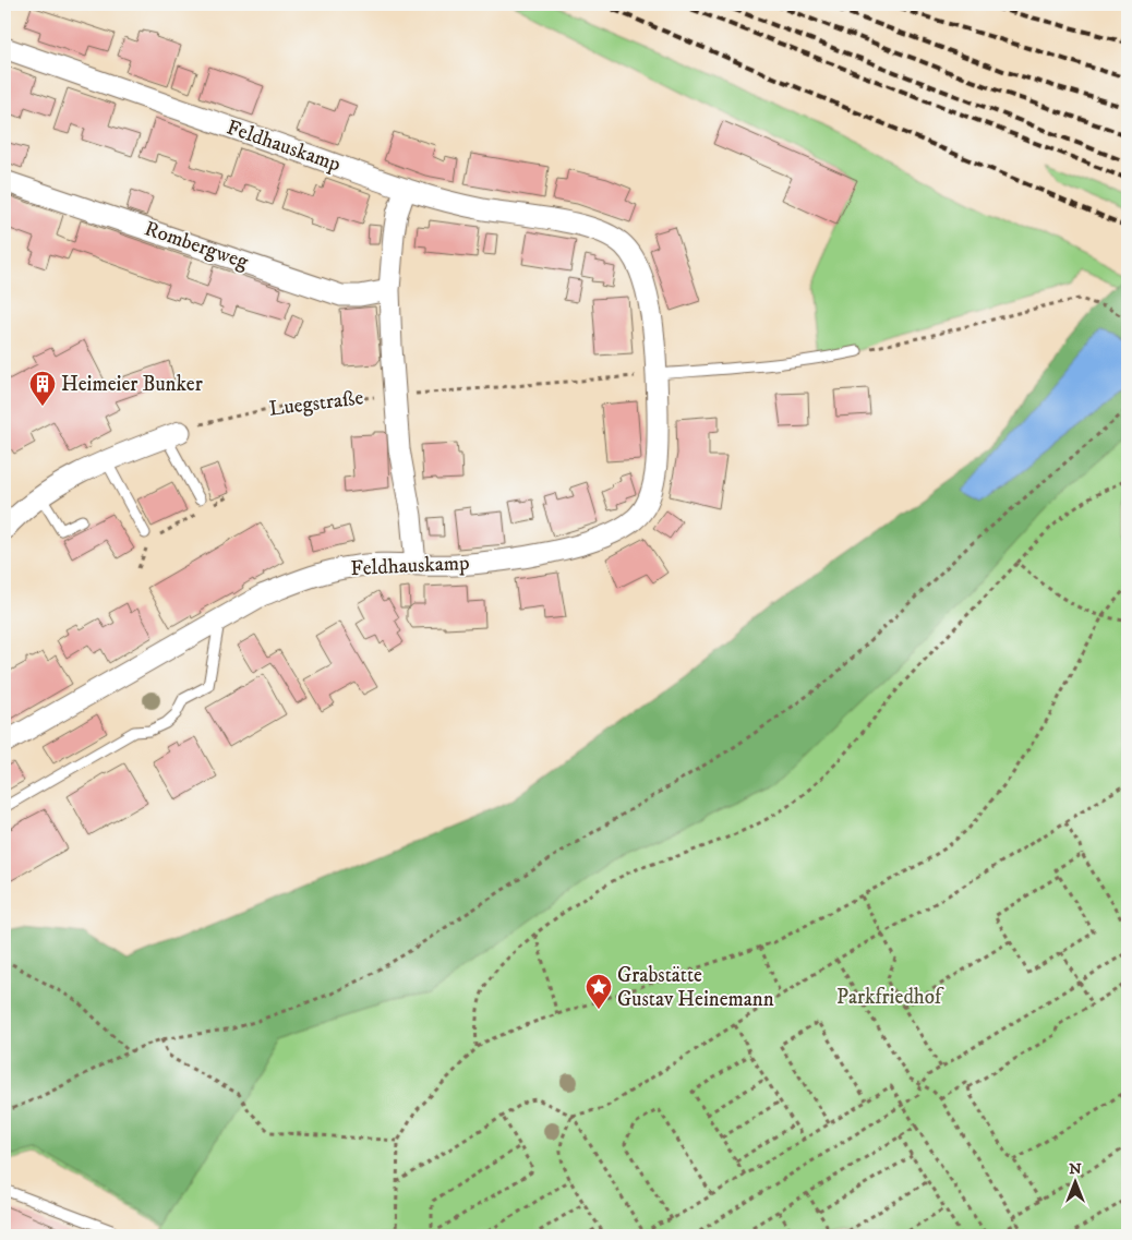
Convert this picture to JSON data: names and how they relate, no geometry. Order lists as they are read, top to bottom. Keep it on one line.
{"streets":{"street":["Feldhauskamp","Rombergweg"],"path":["Luegstraße"]},"crossings":[["Feldhauskamp","Luegstraße"]],"parks":["Parkfriedhof"],"places":{"building":["Heimeier Bunker"],"place":["Grabstätte Gustav Heinemann"]},"north":"top"}
